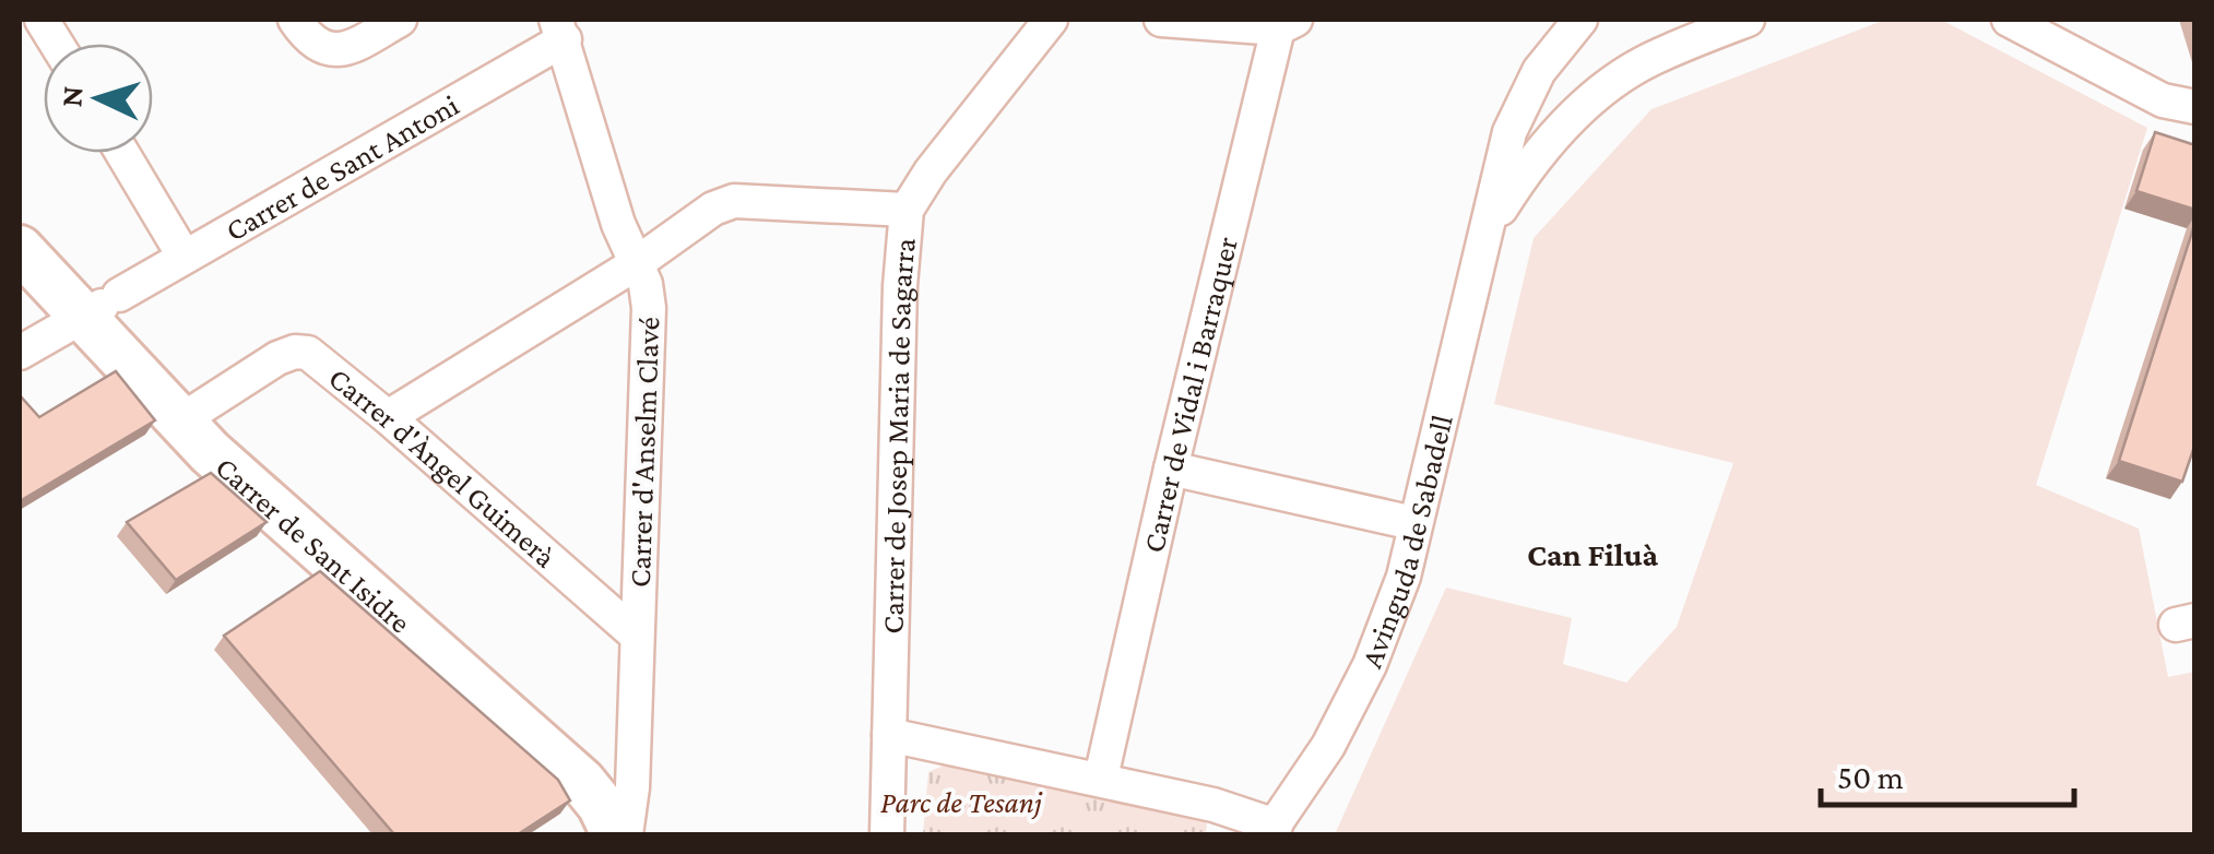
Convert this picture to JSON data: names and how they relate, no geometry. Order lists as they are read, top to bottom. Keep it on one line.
{"streets":{"main road":["Carrer de Sant Isidre"],"street":["Carrer de Sant Antoni","Carrer de Vidal i Barraquer","Carrer de Josep Maria de Sagarra","Carrer d'Anselm Clavé","Carrer d'Àngel Guimerà","Avinguda de Sabadell"]},"crossings":[["Carrer de Sant Antoni","Carrer d'Anselm Clavé"],["Carrer de Sant Antoni","Carrer de Sant Isidre"],["Carrer d'Anselm Clavé","Carrer d'Àngel Guimerà"],["Carrer d'Àngel Guimerà","Carrer de Sant Isidre"]],"districts":["Can Filuà"],"parks":["Parc de Tesanj"],"scale_bar":"50 m","north":"left"}
